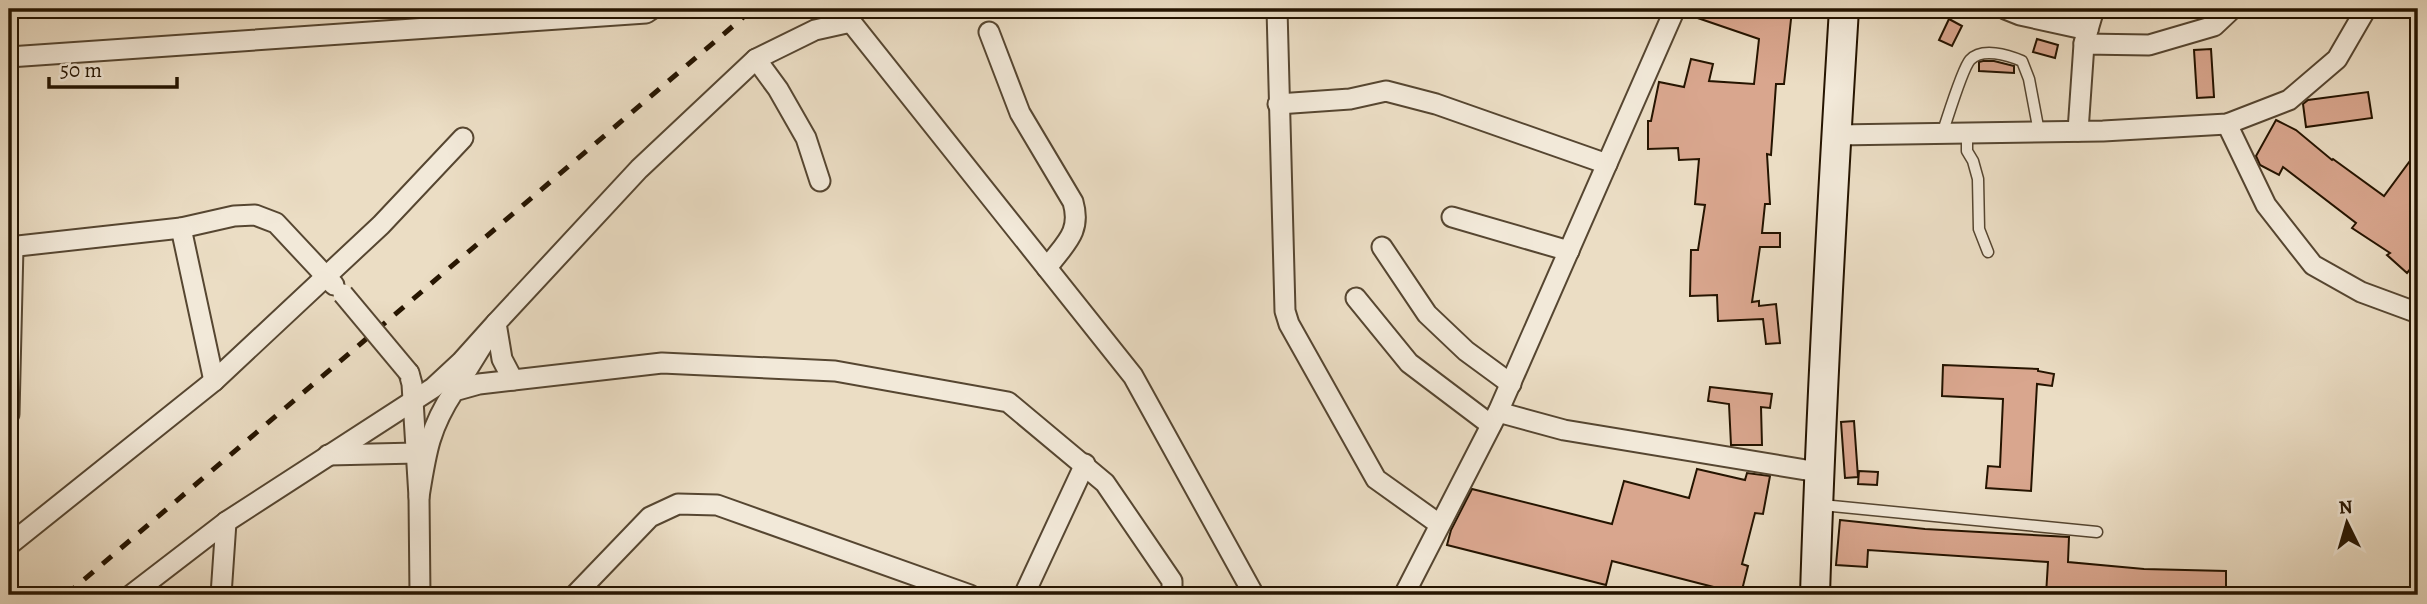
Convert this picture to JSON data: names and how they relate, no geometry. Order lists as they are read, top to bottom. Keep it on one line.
{"scale_bar":"50 m","north":"top"}
